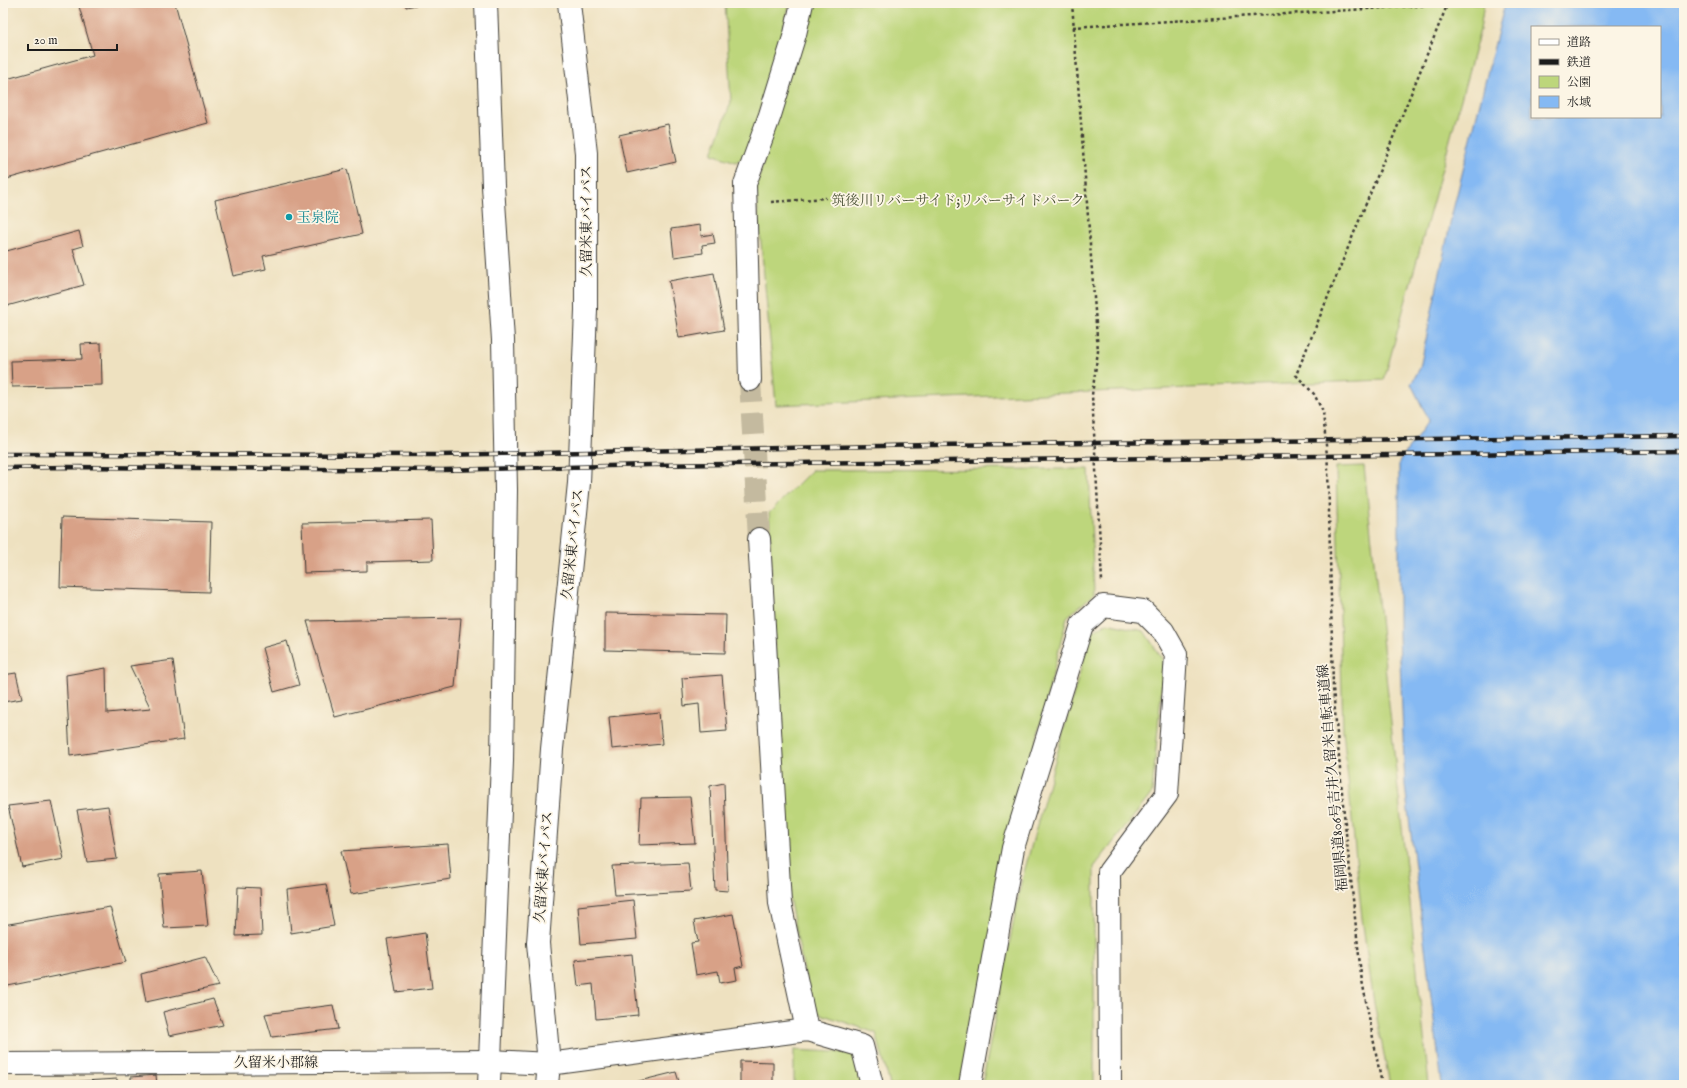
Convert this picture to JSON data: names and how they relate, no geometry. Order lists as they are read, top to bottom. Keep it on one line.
{"streets":{"main road":["久留米東バイパス","久留米小郡線"],"path":["福岡県道806号吉井久留米自転車道線"]},"crossings":[["久留米東バイパス","久留米小郡線"]],"parks":["筑後川リバーサイド;リバーサイドパーク"],"places":["玉泉院"],"legend":["道路","鉄道","公園","水域"],"scale_bar":"20 m"}
